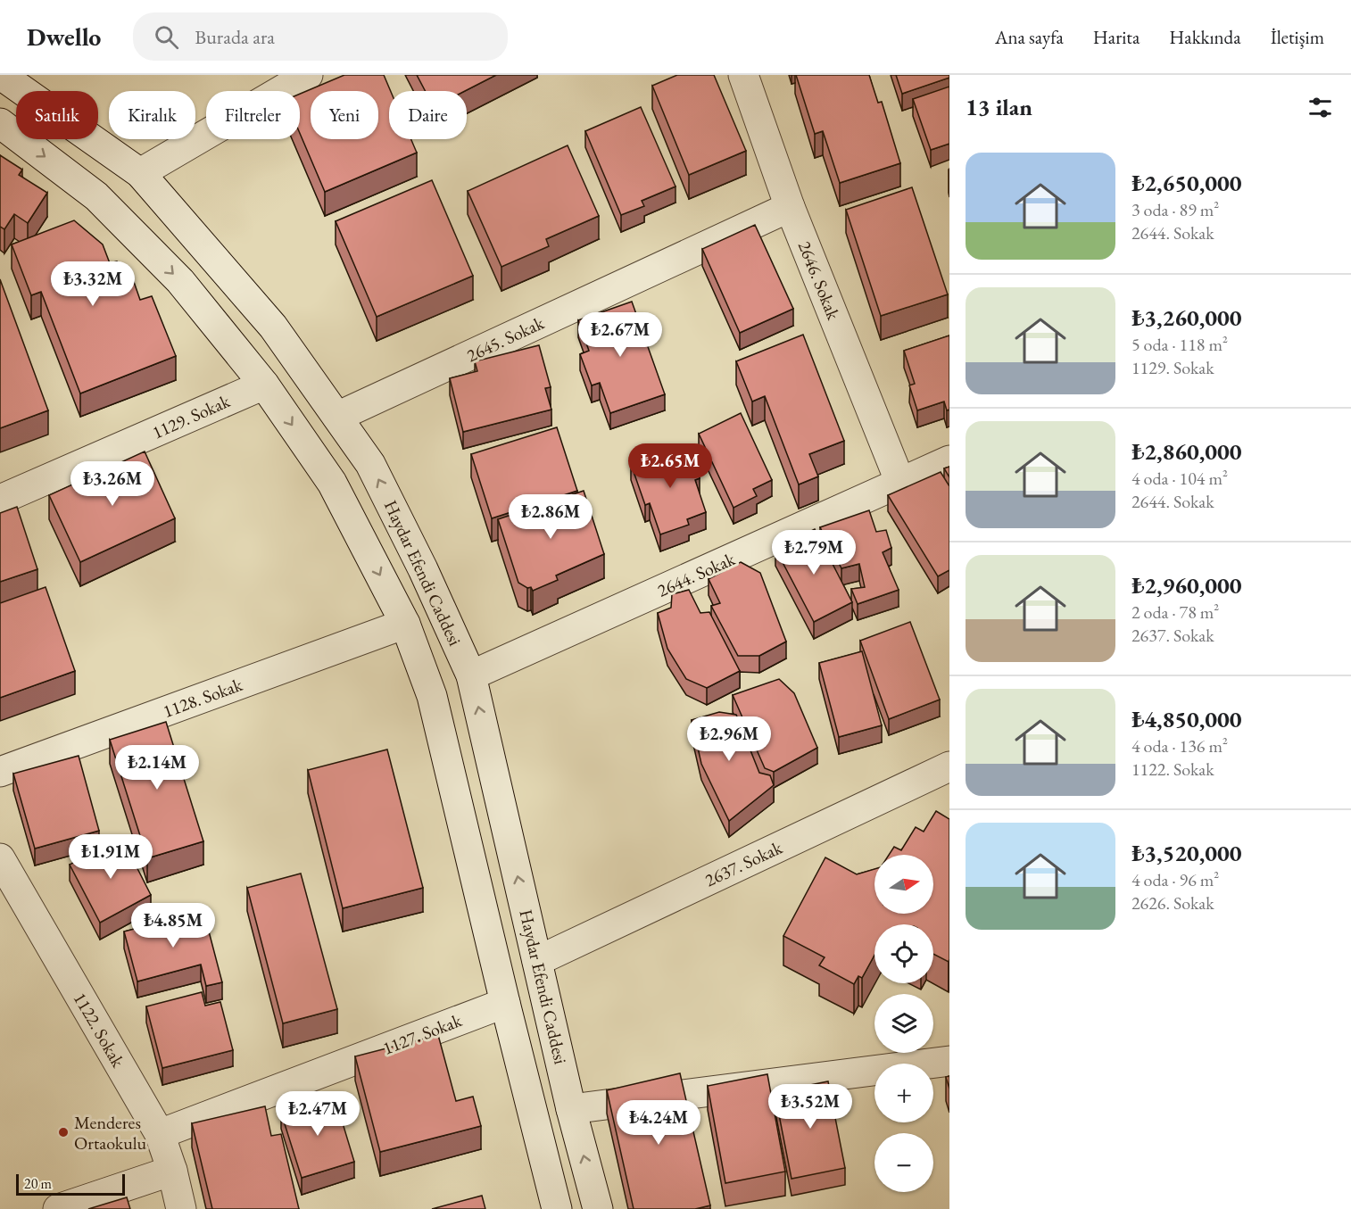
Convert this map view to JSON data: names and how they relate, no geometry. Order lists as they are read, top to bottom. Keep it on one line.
{"streets":{"street":["2646. Sokak","2645. Sokak","1129. Sokak","Haydar Efendi Caddesi","2644. Sokak","1128. Sokak","2637. Sokak","1122. Sokak","1127. Sokak"]},"crossings":[["2646. Sokak","2645. Sokak"],["2646. Sokak","2644. Sokak"],["2645. Sokak","Haydar Efendi Caddesi"],["Haydar Efendi Caddesi","2644. Sokak"],["Haydar Efendi Caddesi","2637. Sokak"],["1122. Sokak","1127. Sokak"]],"places":["Menderes Ortaokulu"],"scale_bar":"20 m","north":"right","page":{"header":"Dwello","search":"Burada ara","nav":["Ana sayfa","Harita","Hakkında","İletişim"],"heading":"13 ilan","chip":["Satılık","Kiralık","Filtreler","Yeni","Daire"],"list":[{"name":"₺2,650,000","note":"3 oda · 89 m² · 2644. Sokak"},{"name":"₺3,260,000","note":"5 oda · 118 m² · 1129. Sokak"},{"name":"₺2,860,000","note":"4 oda · 104 m² · 2644. Sokak"},{"name":"₺2,960,000","note":"2 oda · 78 m² · 2637. Sokak"},{"name":"₺4,850,000","note":"4 oda · 136 m² · 1122. Sokak"},{"name":"₺3,520,000","note":"4 oda · 96 m² · 2626. Sokak"}],"price":["₺3.32M","₺2.67M","₺2.65M","₺3.26M","₺2.86M","₺2.79M","₺2.96M","₺2.14M","₺1.91M","₺4.85M","₺3.52M","₺2.47M","₺4.24M"],"map_buttons":["+","−"],"scale":"20 m"}}
